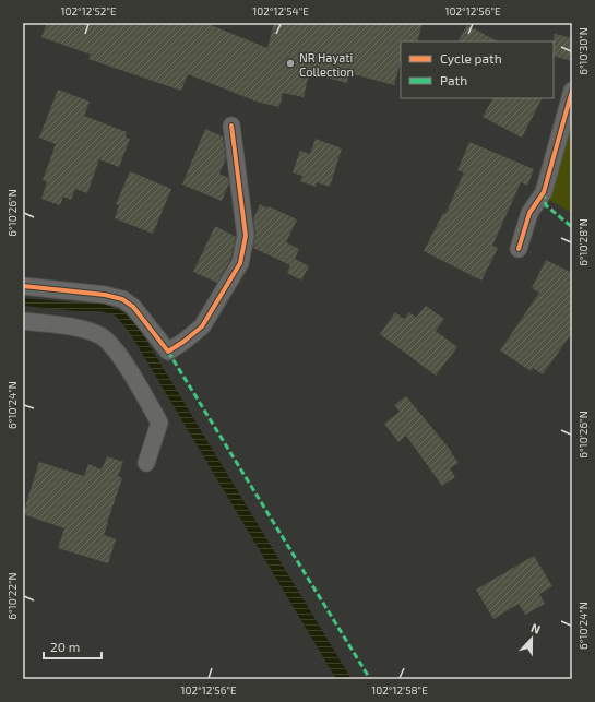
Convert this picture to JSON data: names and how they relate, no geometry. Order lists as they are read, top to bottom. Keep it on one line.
{"places":["NR Hayati Collection"],"legend":["Cycle path","Path"],"scale_bar":"20 m","north":"top","coordinates":["102°12'52\"E","102°12'54\"E","102°12'56\"E","6°10'30\"N","6°10'26\"N","6°10'28\"N","6°10'24\"N","6°10'22\"N","102°12'58\"E"]}
